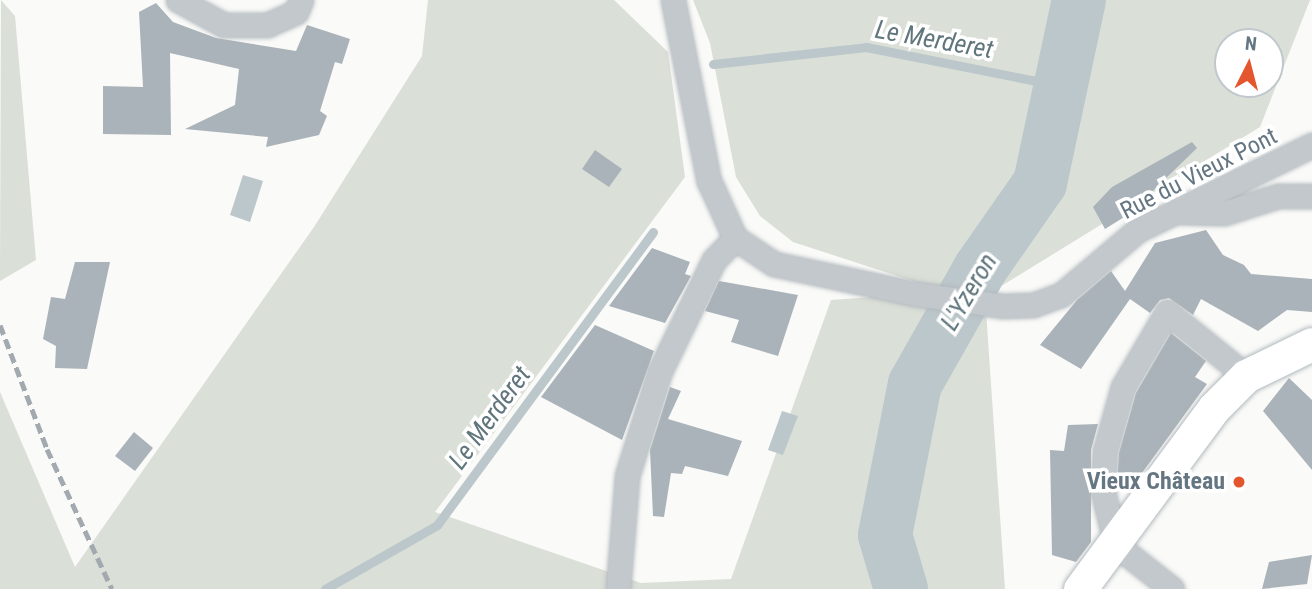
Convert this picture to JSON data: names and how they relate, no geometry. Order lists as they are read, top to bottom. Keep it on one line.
{"streets":{"street":["Rue du Vieux Pont"]},"water":["Le Merderet","L'Yzeron"],"places":["Vieux Château"],"north":"top"}
